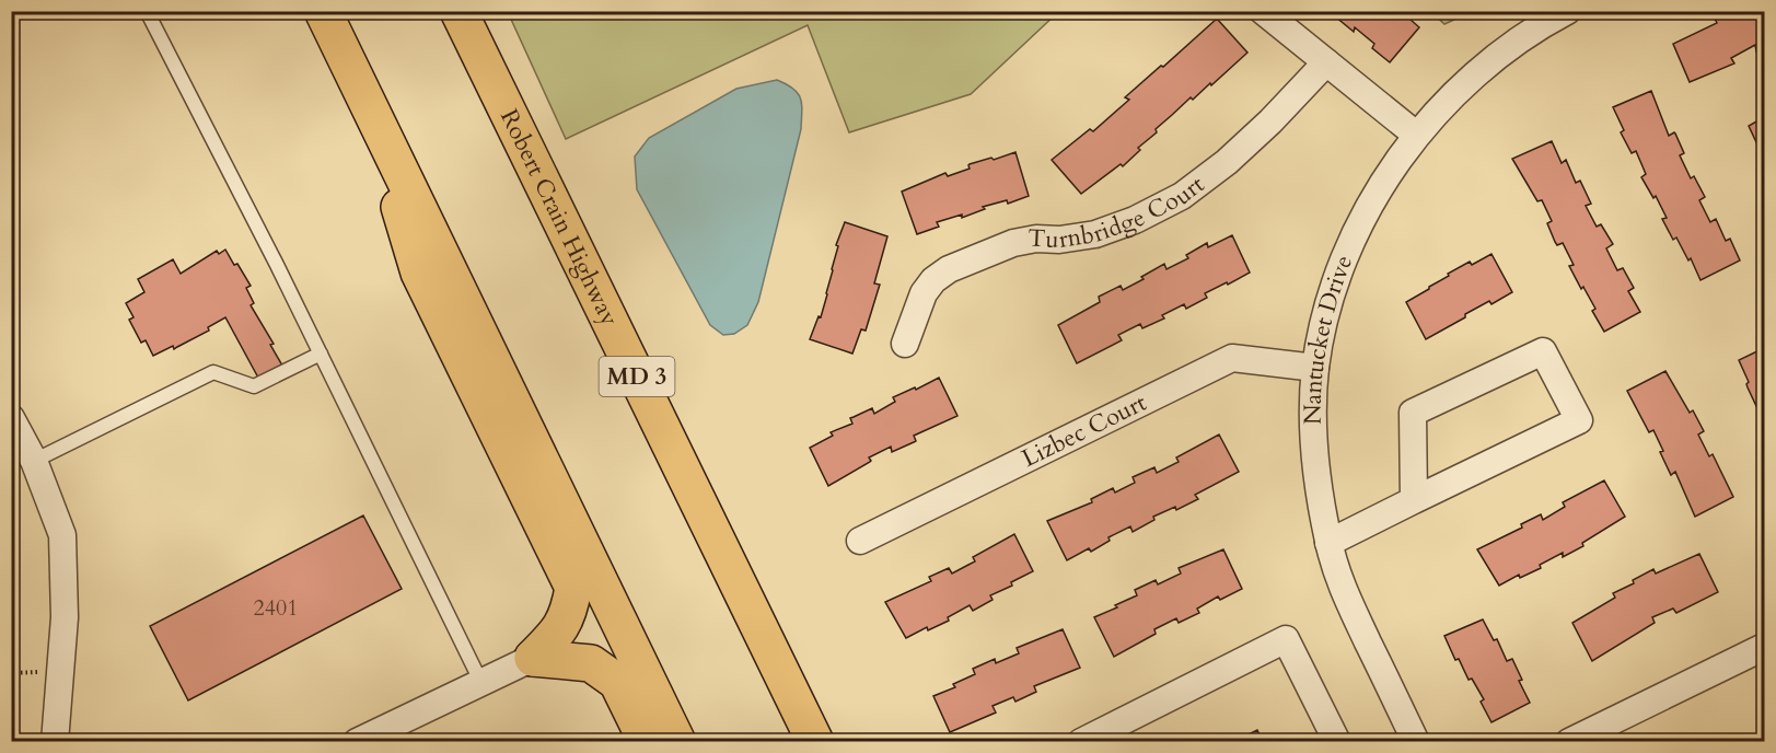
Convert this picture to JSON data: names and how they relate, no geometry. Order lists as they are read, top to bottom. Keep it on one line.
{"streets":{"highway":["Robert Crain Highway","MD 3"],"street":["Turnbridge Court","Nantucket Drive","Lizbec Court"]},"crossings":[["Nantucket Drive","Lizbec Court"]],"house_numbers":["2401"]}
